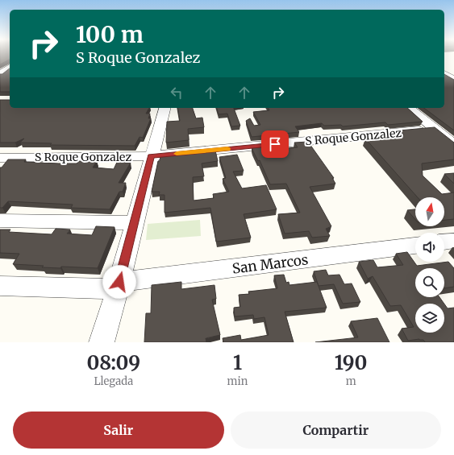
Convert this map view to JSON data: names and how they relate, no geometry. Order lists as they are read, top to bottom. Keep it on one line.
{"streets":{"street":["S Roque Gonzalez","San Marcos"]},"north":"top","page":{"turn":["100 m","S Roque Gonzalez"],"eta":["08:09","Llegada","1","min","190","m"],"buttons":["Salir","Compartir"]}}
